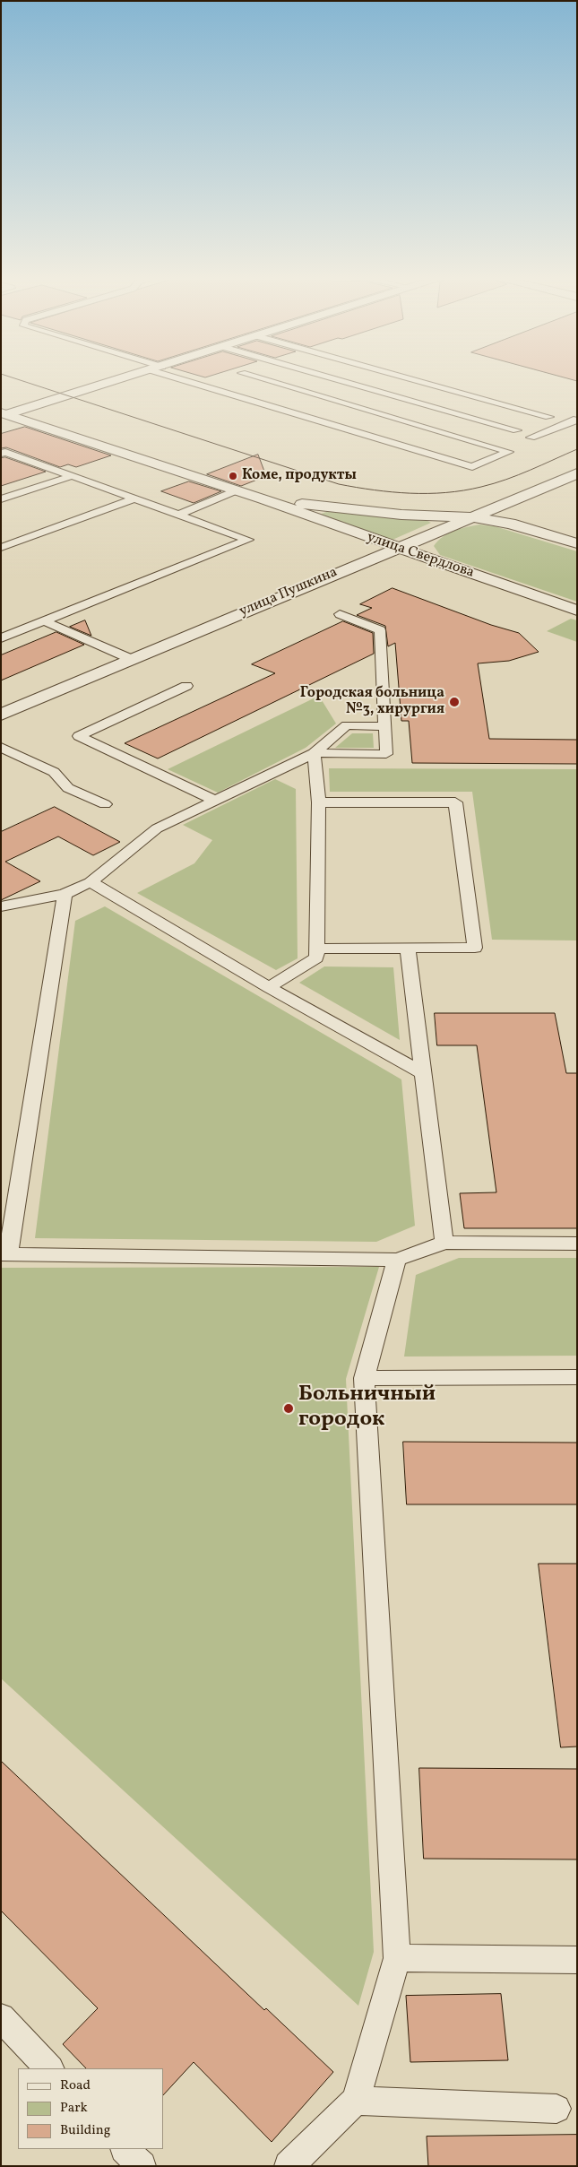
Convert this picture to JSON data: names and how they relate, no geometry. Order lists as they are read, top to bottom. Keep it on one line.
{"streets":{"street":["улица Свердлова","улица Пушкина"]},"crossings":[["улица Свердлова","улица Пушкина"]],"places":["Коме, продукты","Городская больница №3, хирургия","Больничный городок"],"legend":["Road","Park","Building"]}
